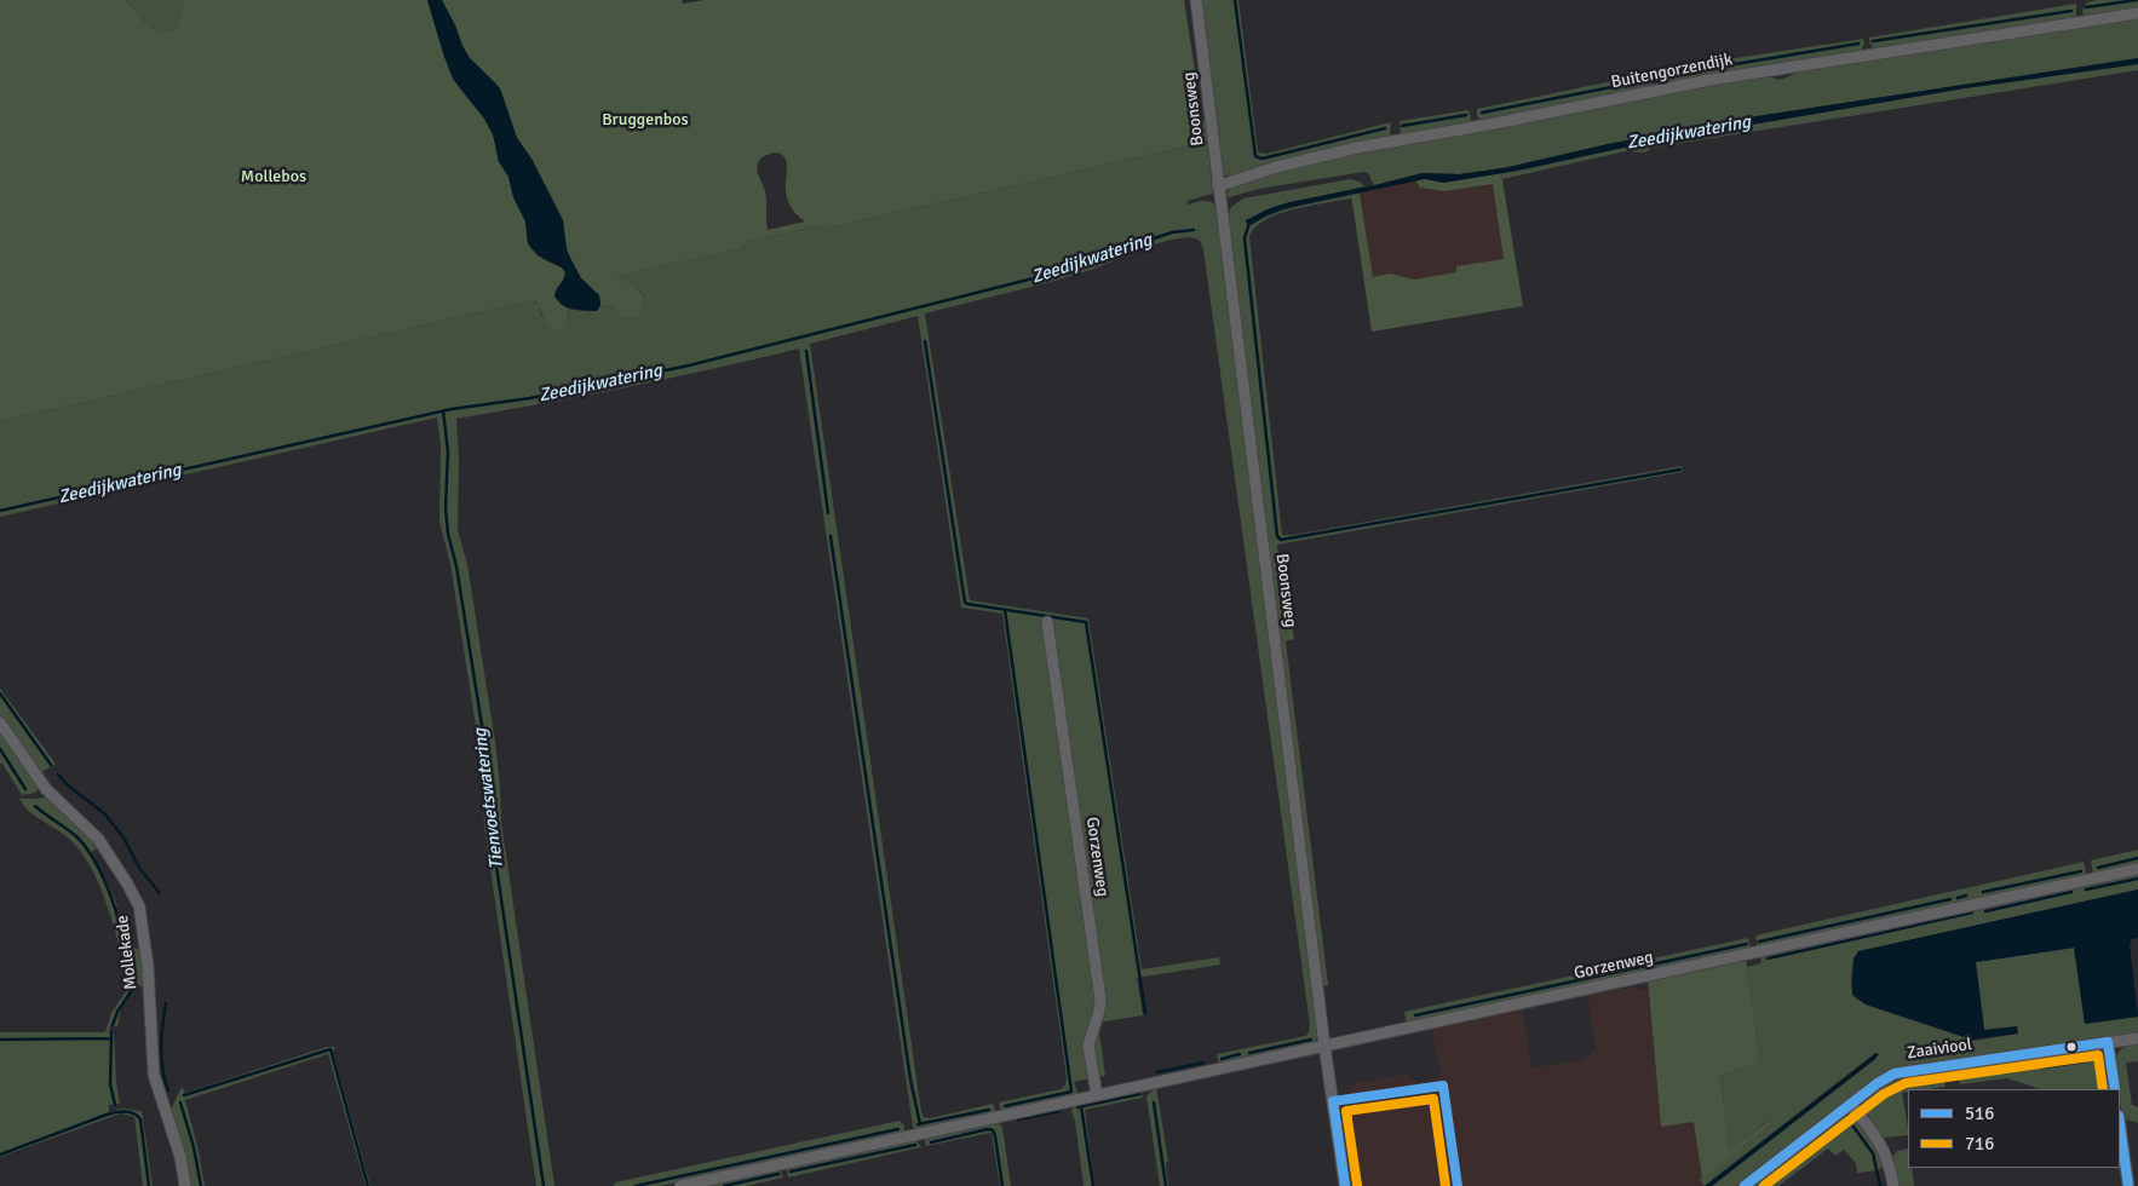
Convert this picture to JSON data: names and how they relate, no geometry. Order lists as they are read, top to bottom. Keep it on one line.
{"streets":{"street":["Buitengorzendijk","Boonsweg","Gorzenweg","Mollekade","Zaaiviool"]},"crossings":[["Buitengorzendijk","Boonsweg"],["Boonsweg","Gorzenweg"]],"water":["Zeedijkwatering","Tienvoetswatering"],"parks":["Bruggenbos","Mollebos"],"lines":["transit line 516","transit line 716"],"legend":["516","716"]}
